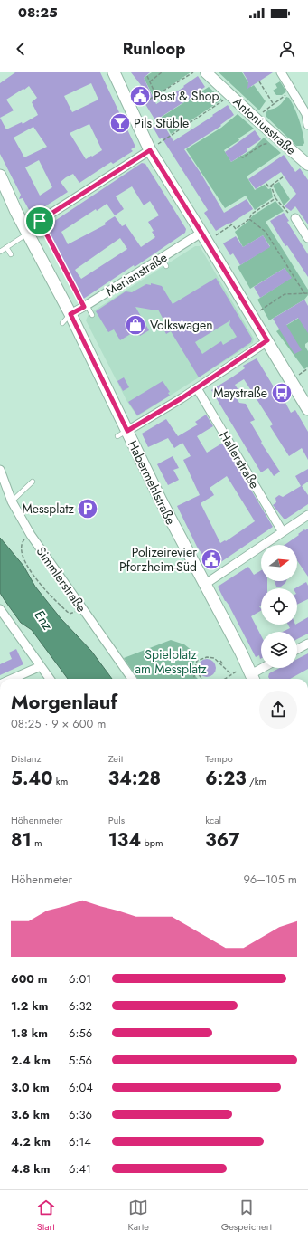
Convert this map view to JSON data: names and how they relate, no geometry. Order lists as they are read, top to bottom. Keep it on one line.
{"streets":{"main road":["Habermehlstraße"],"street":["Antoniusstraße","Merianstraße","Hallerstraße","Simmlerstraße"]},"crossings":[["Merianstraße","Habermehlstraße"]],"water":["Enz"],"parks":["Spielplatz am Messplatz"],"places":{"public building":["Post & Shop","Polizeirevier Pforzheim-Süd"],"bar":["Pils Stüble"],"shop":["Volkswagen"],"bus stop":["Maystraße"],"parking":["Messplatz"]},"north":"right","page":{"status":"08:25","header":"Runloop","heading":["Morgenlauf","08:25 · 9 × 600 m"],"stats":[["Distanz","5.40 km"],["Zeit","34:28"],["Tempo","6:23 /km"],["Höhenmeter","81 m"],["Puls","134 bpm"],["kcal","367"]],"chart":["Höhenmeter","96–105 m"],"list":[{"name":"600 m","note":"6:01"},{"name":"1.2 km","note":"6:32"},{"name":"1.8 km","note":"6:56"},{"name":"2.4 km","note":"5:56"},{"name":"3.0 km","note":"6:04"},{"name":"3.6 km","note":"6:36"},{"name":"4.2 km","note":"6:14"},{"name":"4.8 km","note":"6:41"}],"tabs":["Start","Karte","Gespeichert"]}}
